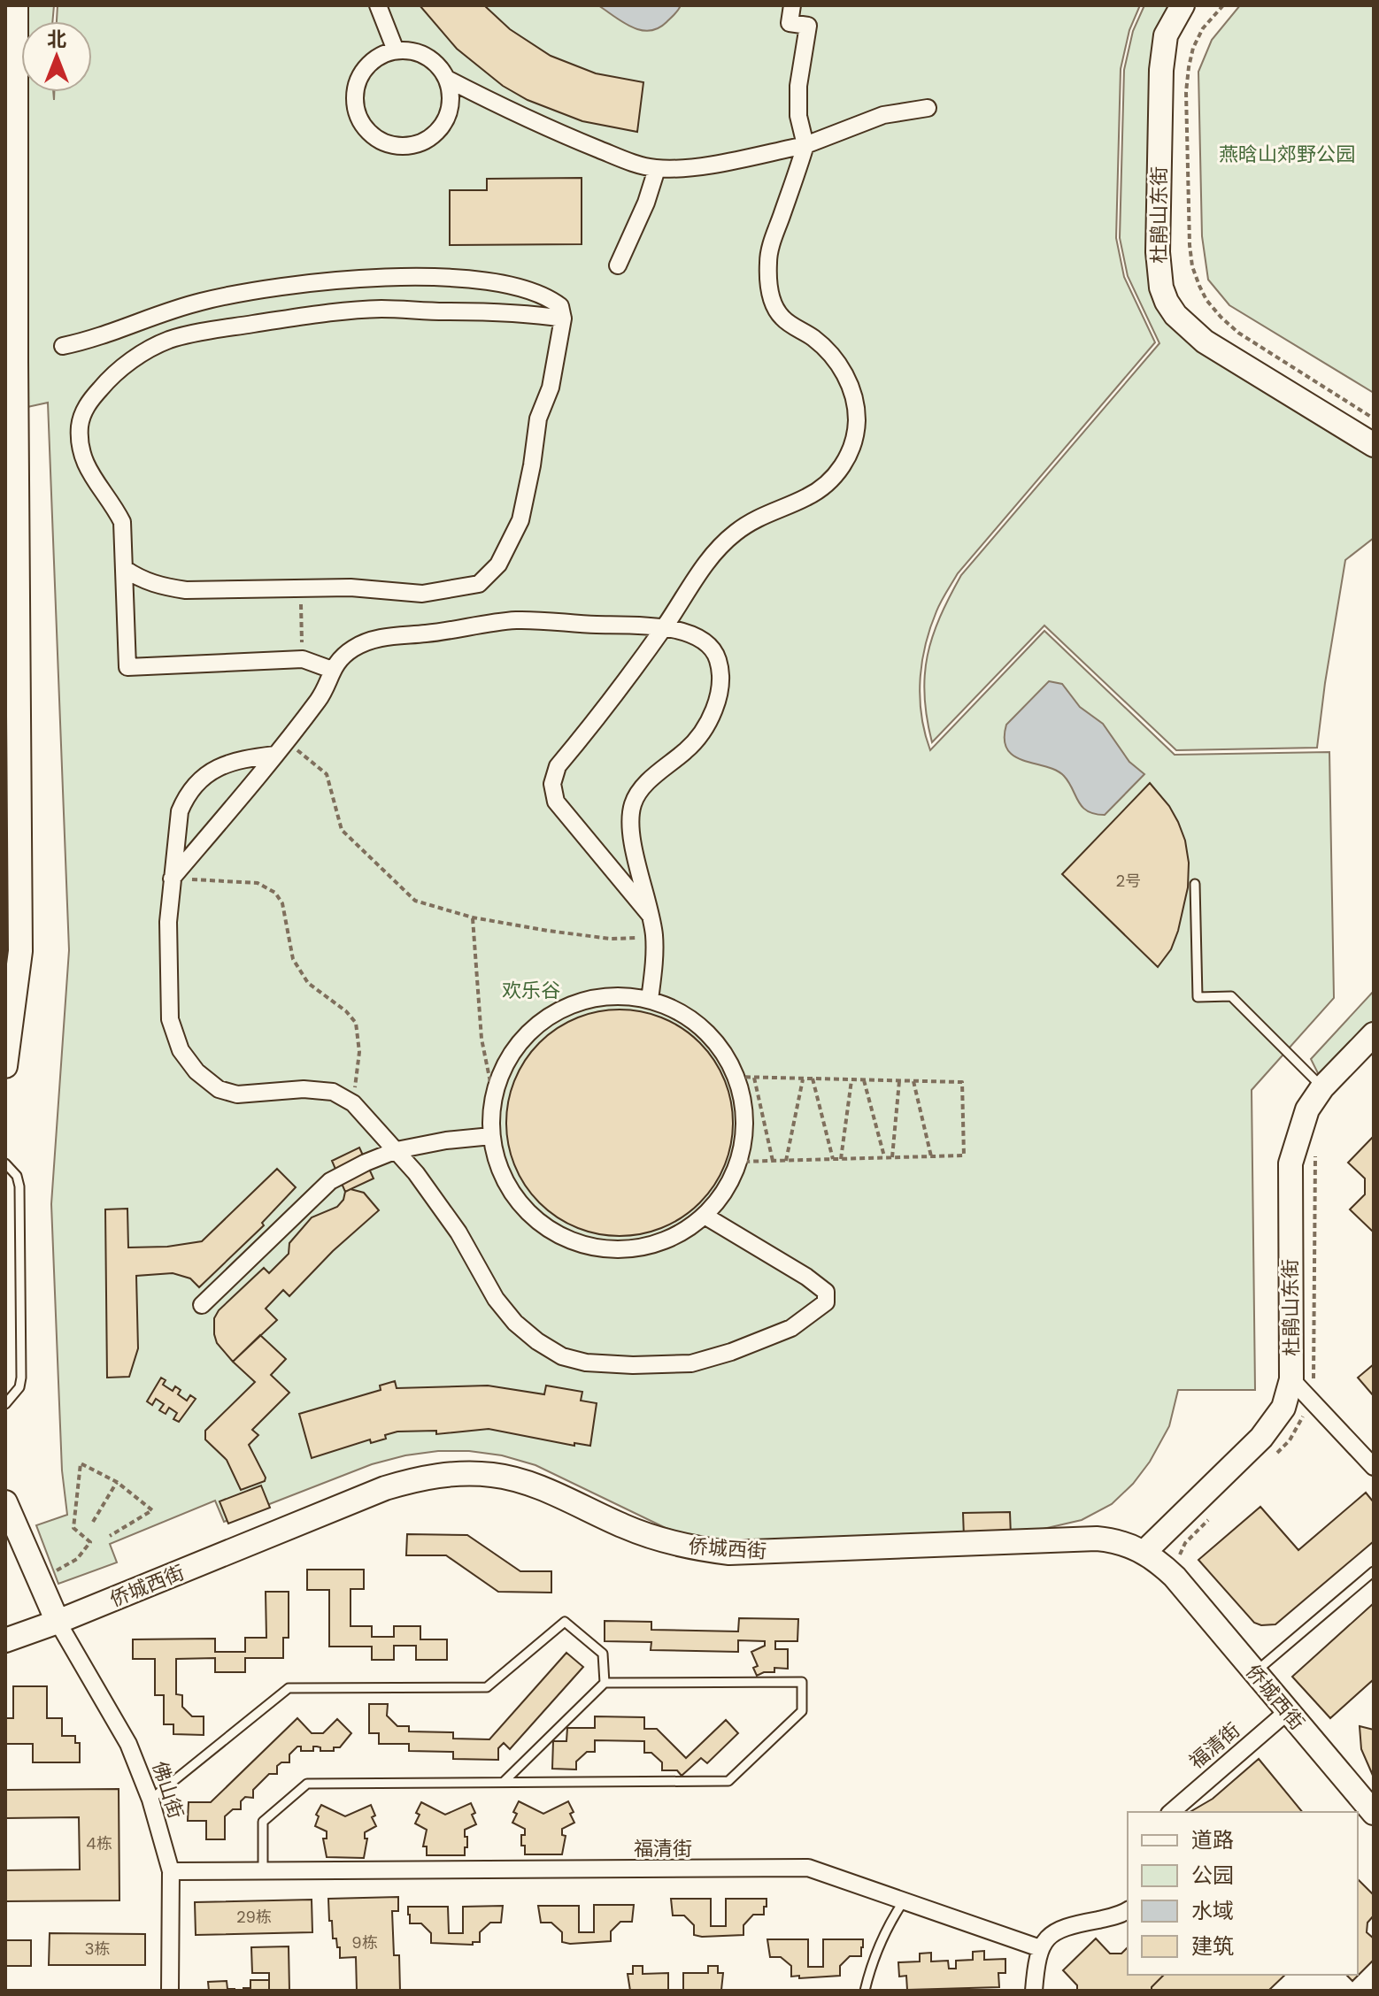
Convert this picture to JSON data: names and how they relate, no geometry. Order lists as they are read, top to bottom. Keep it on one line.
{"streets":{"street":["杜鹃山东街","侨城西街","福清街","佛山街"]},"crossings":[["杜鹃山东街","侨城西街"],["侨城西街","福清街"],["侨城西街","佛山街"],["福清街","佛山街"]],"parks":["燕晗山郊野公园","欢乐谷"],"house_numbers":["2号","4栋","29栋","9栋","3栋"],"legend":["道路","公园","水域","建筑"],"north":"top"}
